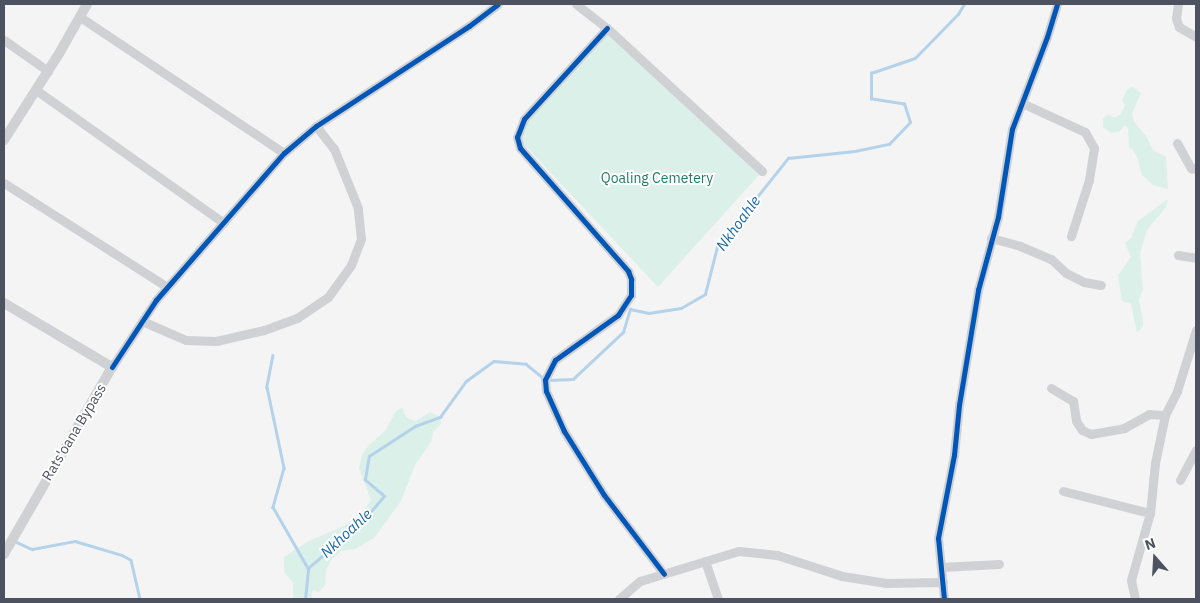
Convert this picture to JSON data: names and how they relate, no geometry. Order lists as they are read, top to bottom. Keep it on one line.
{"streets":{"street":["Rats'oana Bypass"]},"water":["Nkhoahle"],"parks":["Qoaling Cemetery"],"north":"top"}
